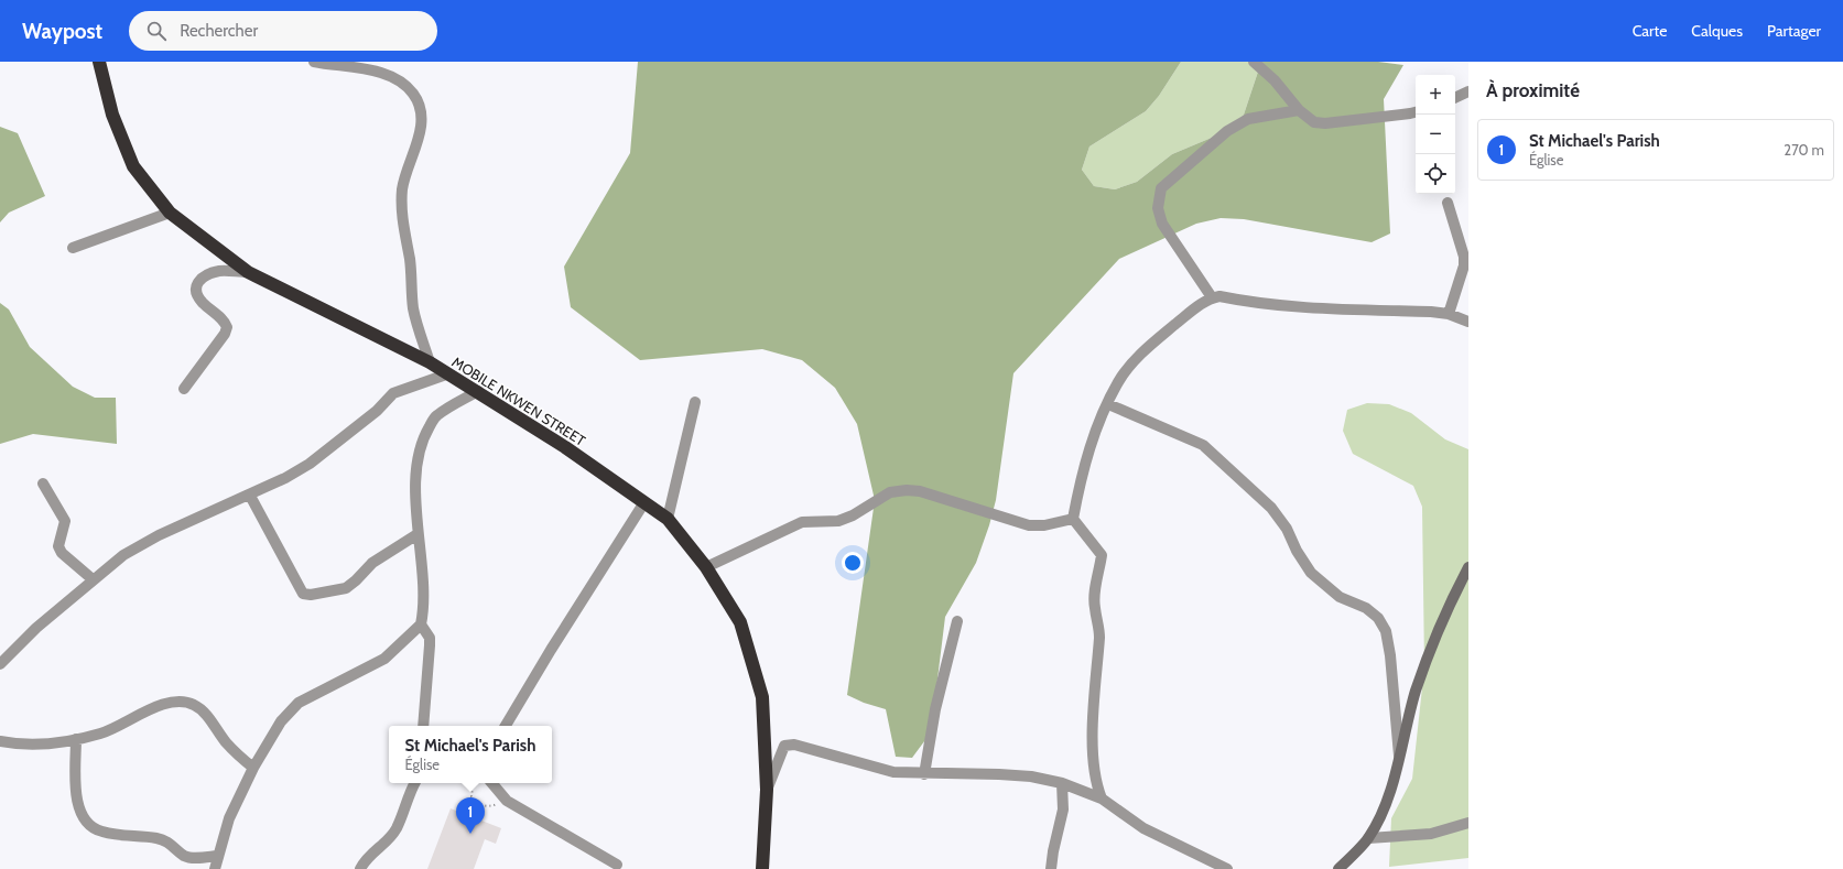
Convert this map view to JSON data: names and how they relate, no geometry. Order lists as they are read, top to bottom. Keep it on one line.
{"streets":{"highway":["MOBILE NKWEN STREET"]},"page":{"header":"Waypost","search":"Rechercher","nav":["Carte","Calques","Partager"],"heading":"À proximité","map_buttons":["+","−"],"list":[{"mark":"1","name":"St Michael's Parish","note":"Église","value":"270 m"}],"popup":["St Michael's Parish","Église"],"pins":"1"}}
